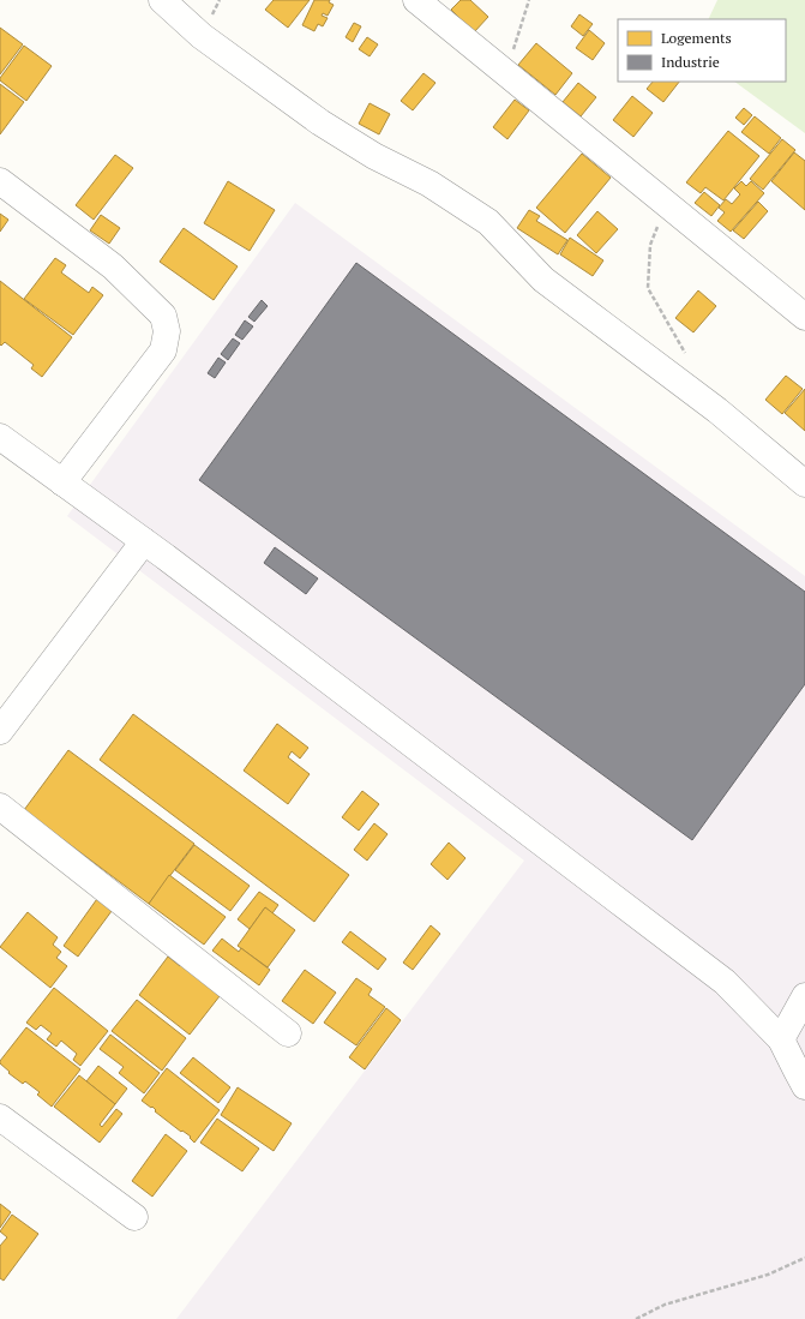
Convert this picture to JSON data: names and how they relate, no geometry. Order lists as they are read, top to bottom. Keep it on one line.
{"legend":["Logements","Industrie"]}
